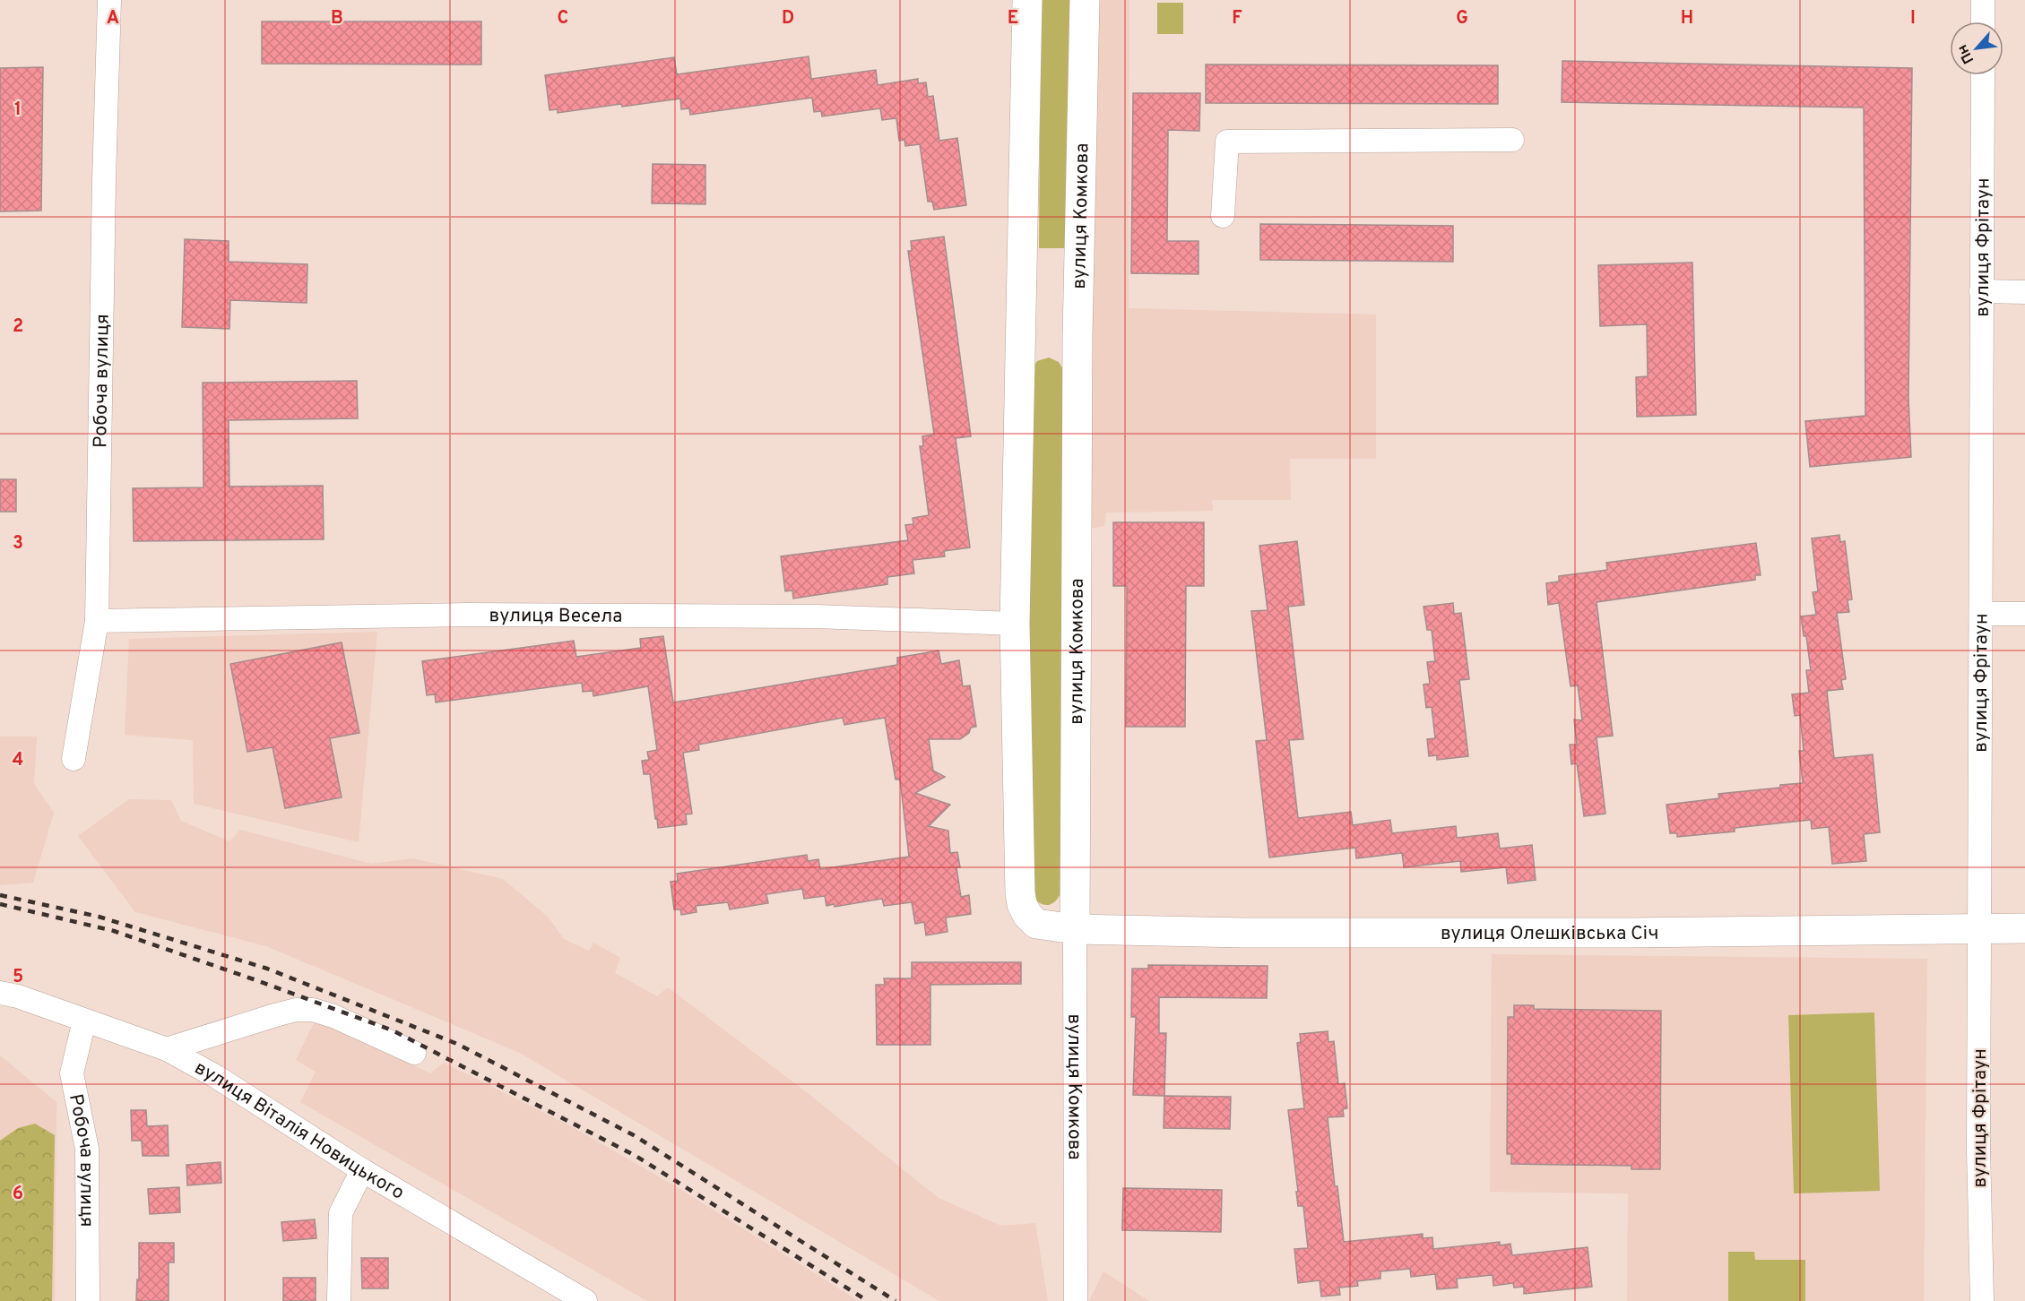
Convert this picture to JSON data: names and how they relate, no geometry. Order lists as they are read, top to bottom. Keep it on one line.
{"streets":{"street":["вулиця Комкова","вулиця Фрітаун","Робоча вулиця","вулиця Весела","вулиця Олешківська Січ","вулиця Віталія Новицького"]},"crossings":[["вулиця Комкова","вулиця Олешківська Січ"],["вулиця Фрітаун","вулиця Олешківська Січ"],["Робоча вулиця","вулиця Весела"],["Робоча вулиця","вулиця Віталія Новицького"],["вулиця Весела","вулиця Олешківська Січ"]],"north":"bottom left","grid":{"columns":["A","B","C","D","E","F","G","H","I"],"rows":["1","2","3","4","5","6"]}}
